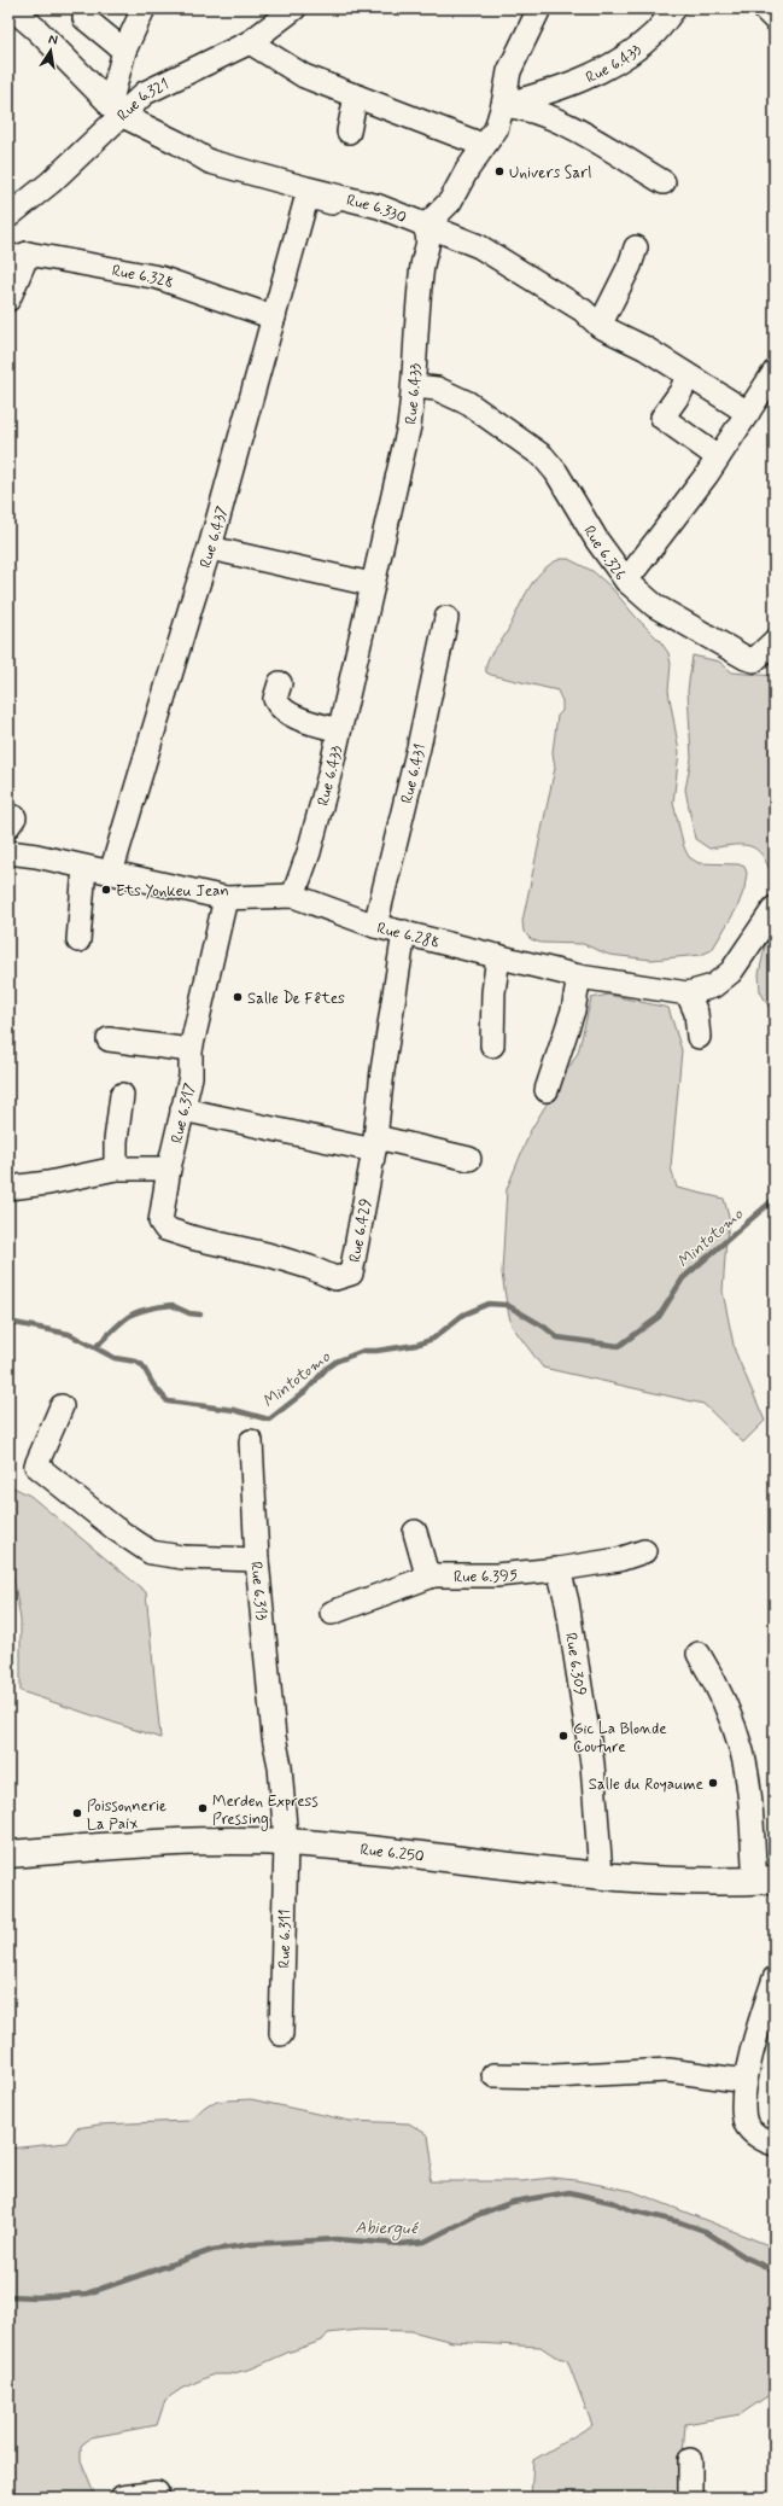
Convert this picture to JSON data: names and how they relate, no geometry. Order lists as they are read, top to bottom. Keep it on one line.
{"streets":{"main road":["Rue 6.250"],"street":["Rue 6.433","Rue 6.321","Rue 6.330","Rue 6.328","Rue 6.437","Rue 6.326","Rue 6.431","Rue 6.288","Rue 6.317","Rue 6.429","Rue 6.395","Rue 6.313","Rue 6.309","Rue 6.311"]},"crossings":[["Rue 6.433","Rue 6.330"],["Rue 6.433","Rue 6.437"],["Rue 6.433","Rue 6.326"],["Rue 6.433","Rue 6.288"],["Rue 6.321","Rue 6.330"],["Rue 6.330","Rue 6.437"],["Rue 6.330","Rue 6.326"],["Rue 6.328","Rue 6.437"],["Rue 6.437","Rue 6.288"],["Rue 6.431","Rue 6.288"],["Rue 6.288","Rue 6.317"],["Rue 6.288","Rue 6.429"],["Rue 6.317","Rue 6.429"],["Rue 6.395","Rue 6.309"],["Rue 6.313","Rue 6.250"],["Rue 6.313","Rue 6.311"],["Rue 6.309","Rue 6.250"],["Rue 6.250","Rue 6.311"]],"water":["Mintotomo","Abiergué"],"places":["Univers Sarl","Ets Yonkeu Jean","Salle De Fêtes","Gic La Blonde Couture","Salle du Royaume","Merden Express Pressing","Poissonnerie La Paix"],"north":"top"}
